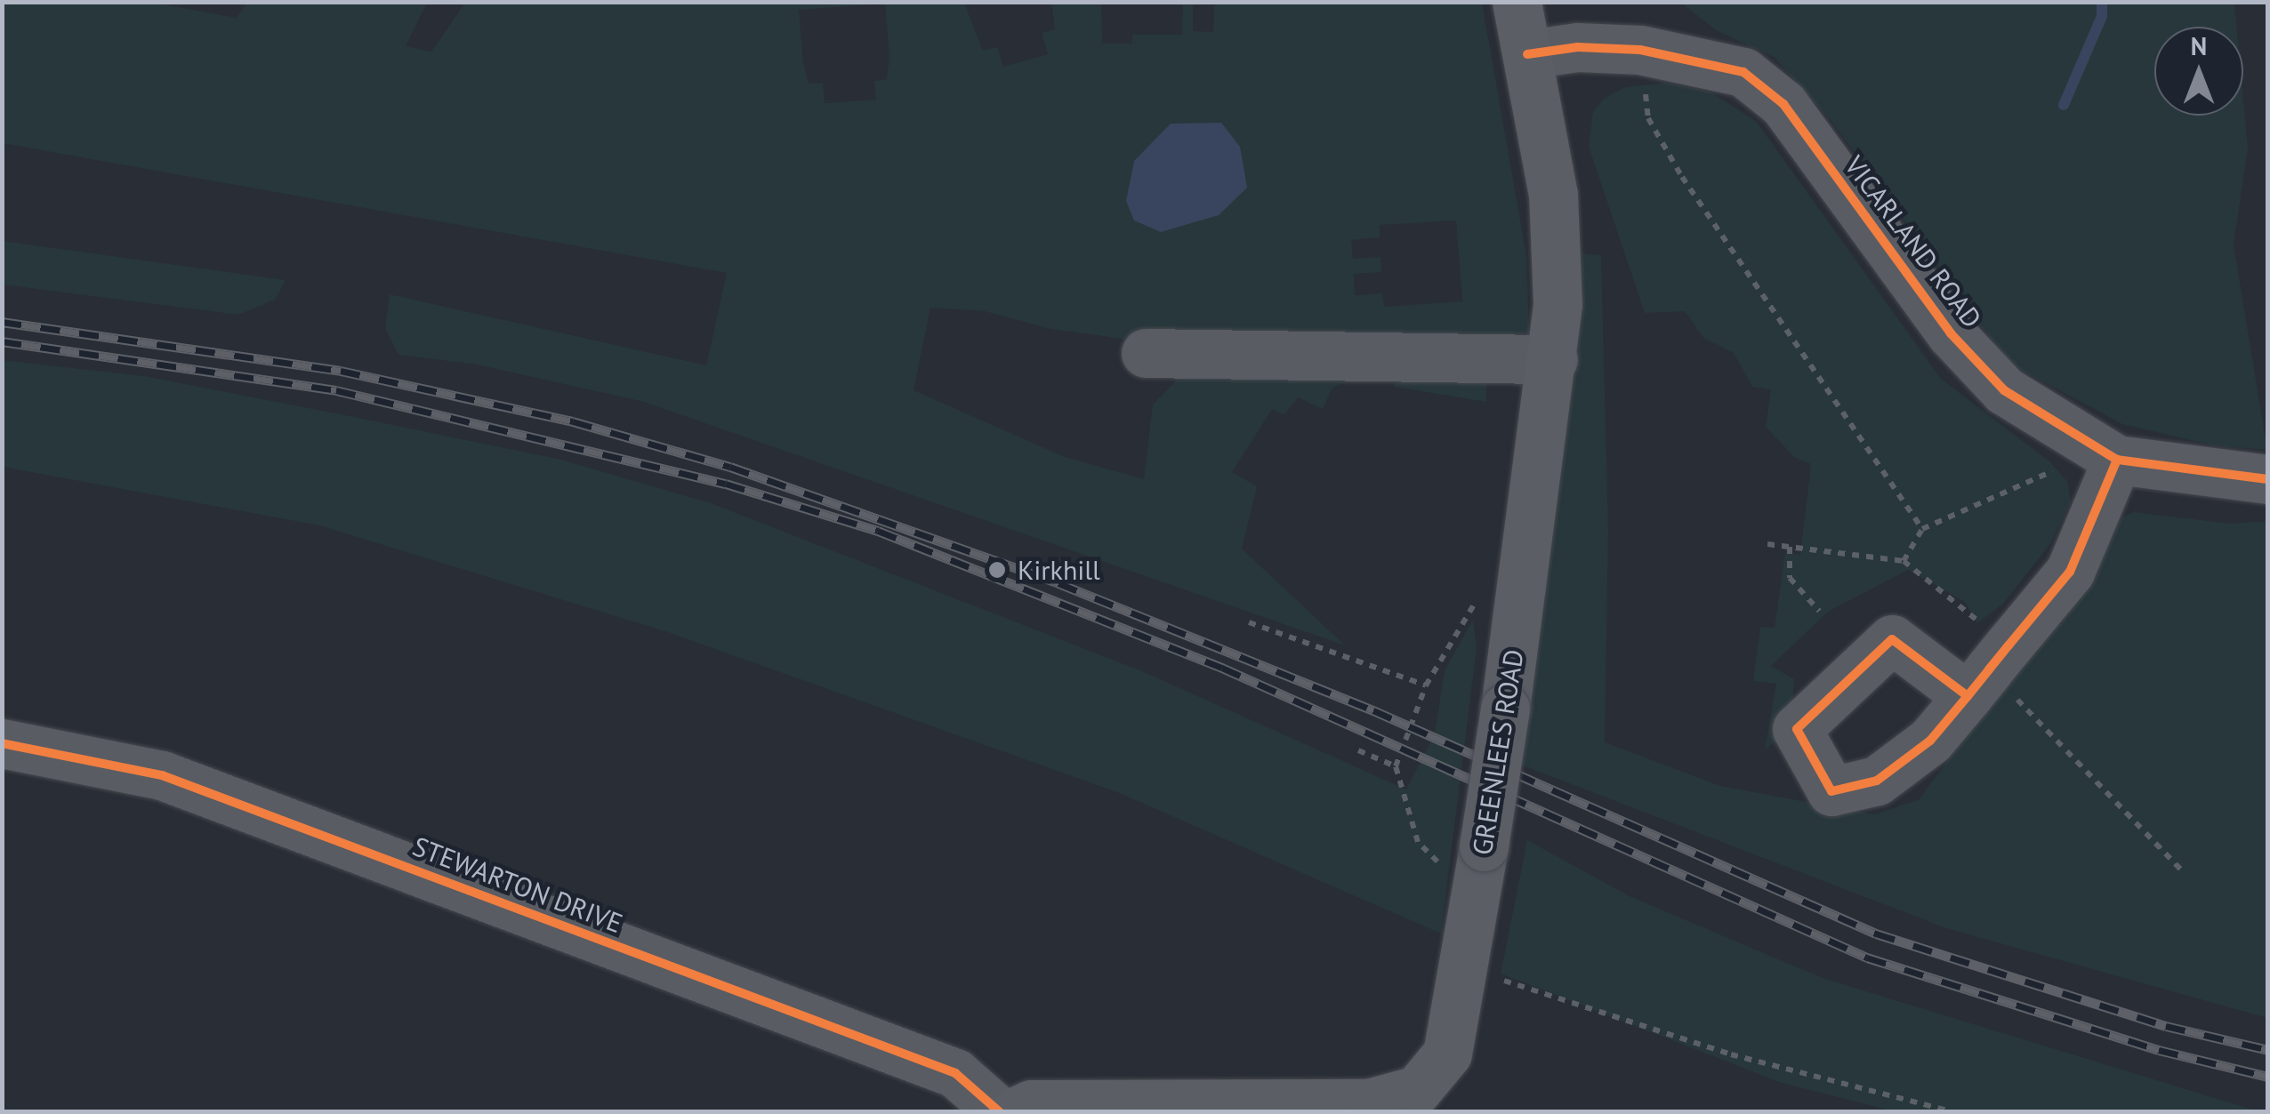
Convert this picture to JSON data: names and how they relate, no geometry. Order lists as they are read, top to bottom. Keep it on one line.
{"streets":{"main road":["GREENLEES ROAD"],"street":["VICARLAND ROAD","STEWARTON DRIVE"]},"crossings":[["VICARLAND ROAD","GREENLEES ROAD"]],"places":["Kirkhill"],"north":"top"}
